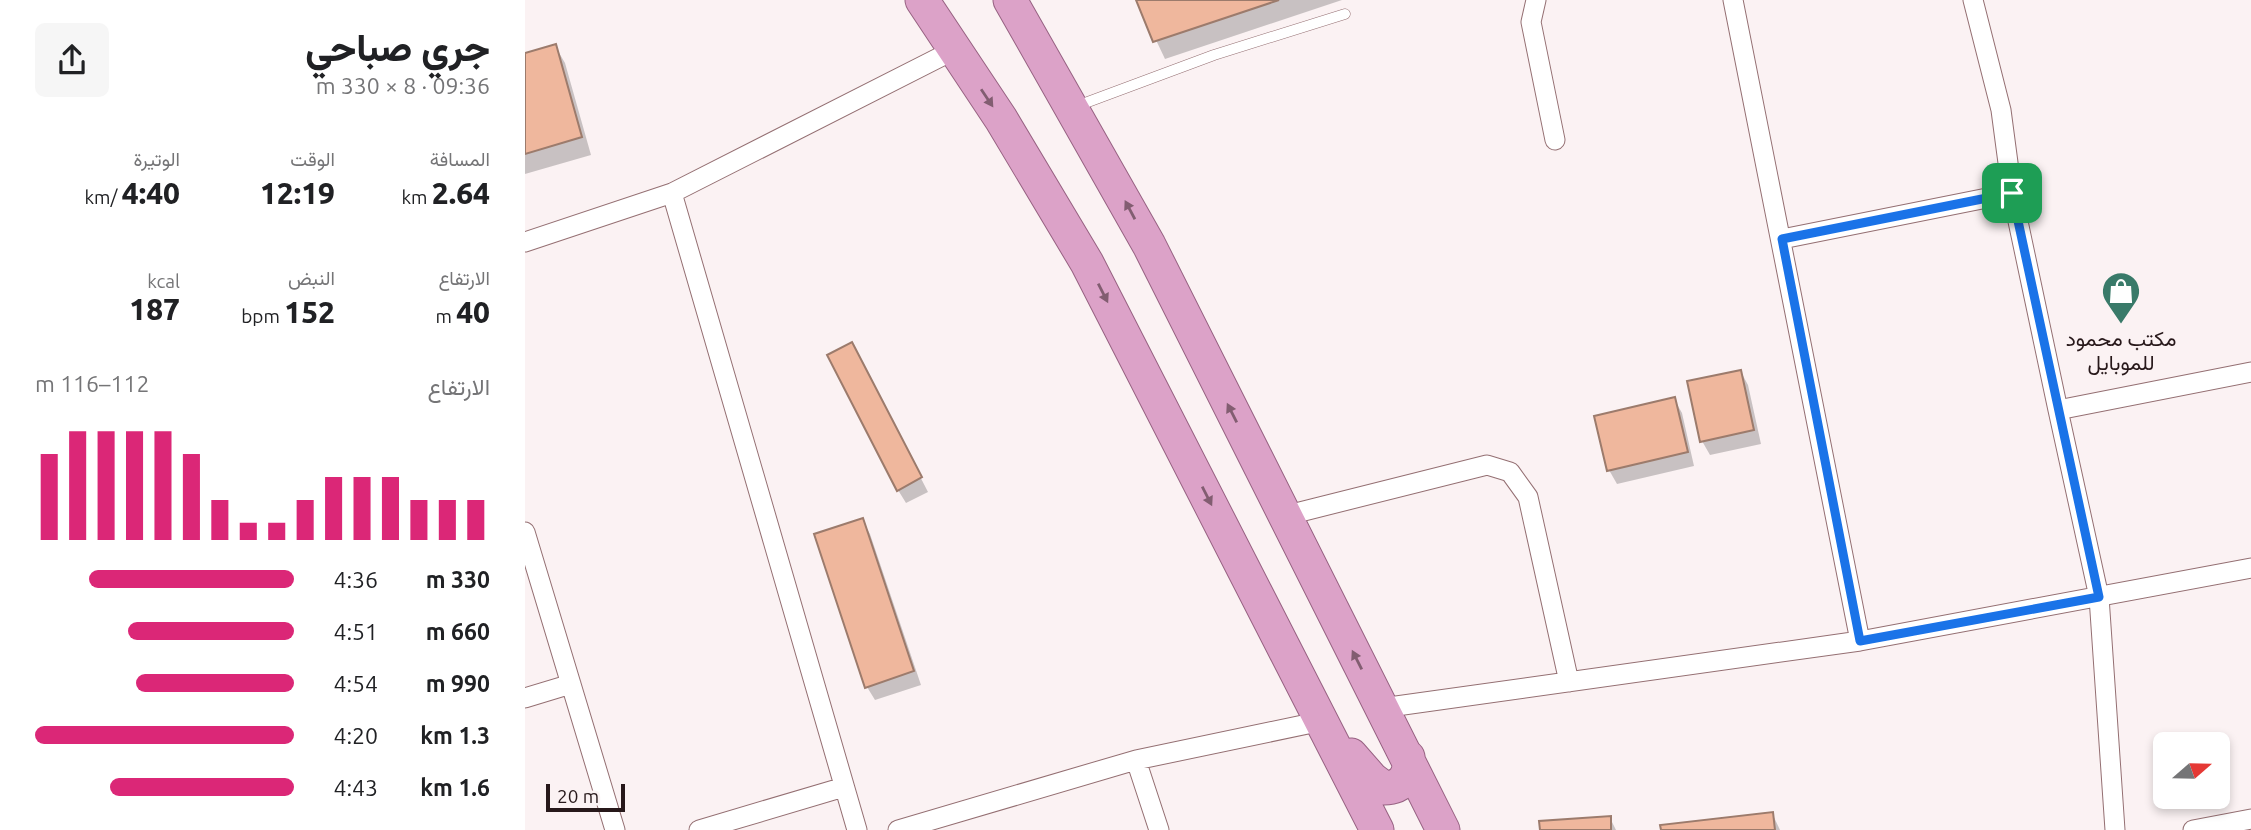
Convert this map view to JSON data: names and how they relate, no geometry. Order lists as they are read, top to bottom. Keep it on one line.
{"places":{"shop":["مكتب محمود للموبايل"]},"scale_bar":"20 m","north":"right","page":{"heading":["جري صباحي","09:36 · 8 × 330 m"],"stats":[["المسافة","2.64 km"],["الوقت","12:19"],["الوتيرة","4:40 /km"],["الارتفاع","40 m"],["النبض","152 bpm"],["kcal","187"]],"chart":["الارتفاع","112–116 m"],"list":[{"name":"330 m","note":"4:36"},{"name":"660 m","note":"4:51"},{"name":"990 m","note":"4:54"},{"name":"1.3 km","note":"4:20"},{"name":"1.6 km","note":"4:43"}],"scale":"20 m"}}
